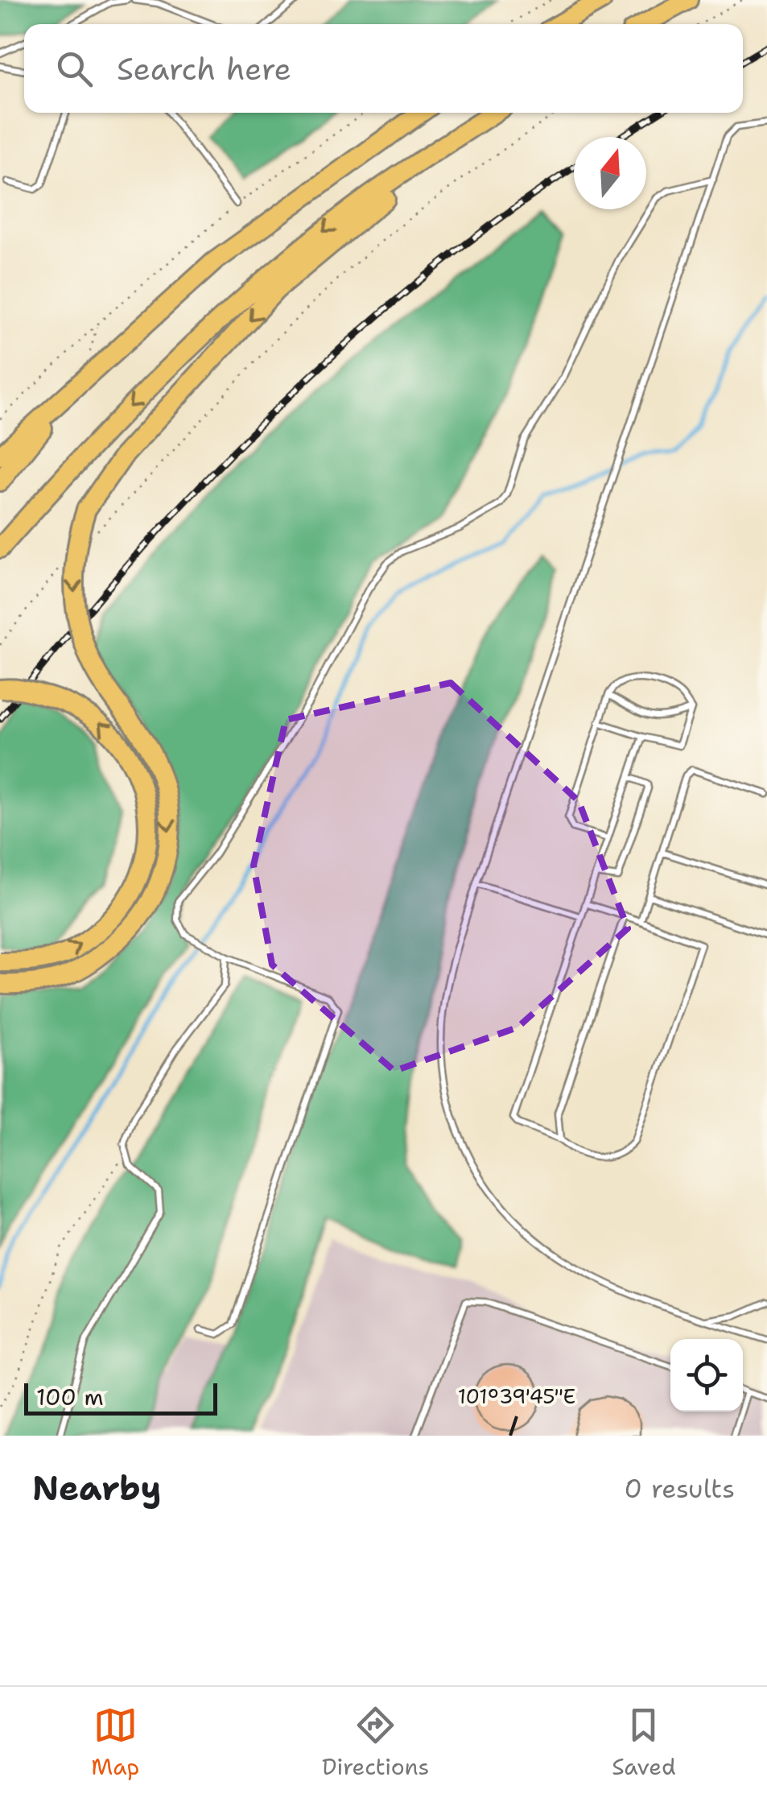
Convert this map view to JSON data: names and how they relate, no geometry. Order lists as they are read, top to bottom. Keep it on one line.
{"scale_bar":"100 m","north":"top","page":{"search":"Search here","scale":"100 m","heading":["Nearby","0 results"],"nav":["Map","Directions","Saved"]},"coordinates":["101°39'45\"E"]}
